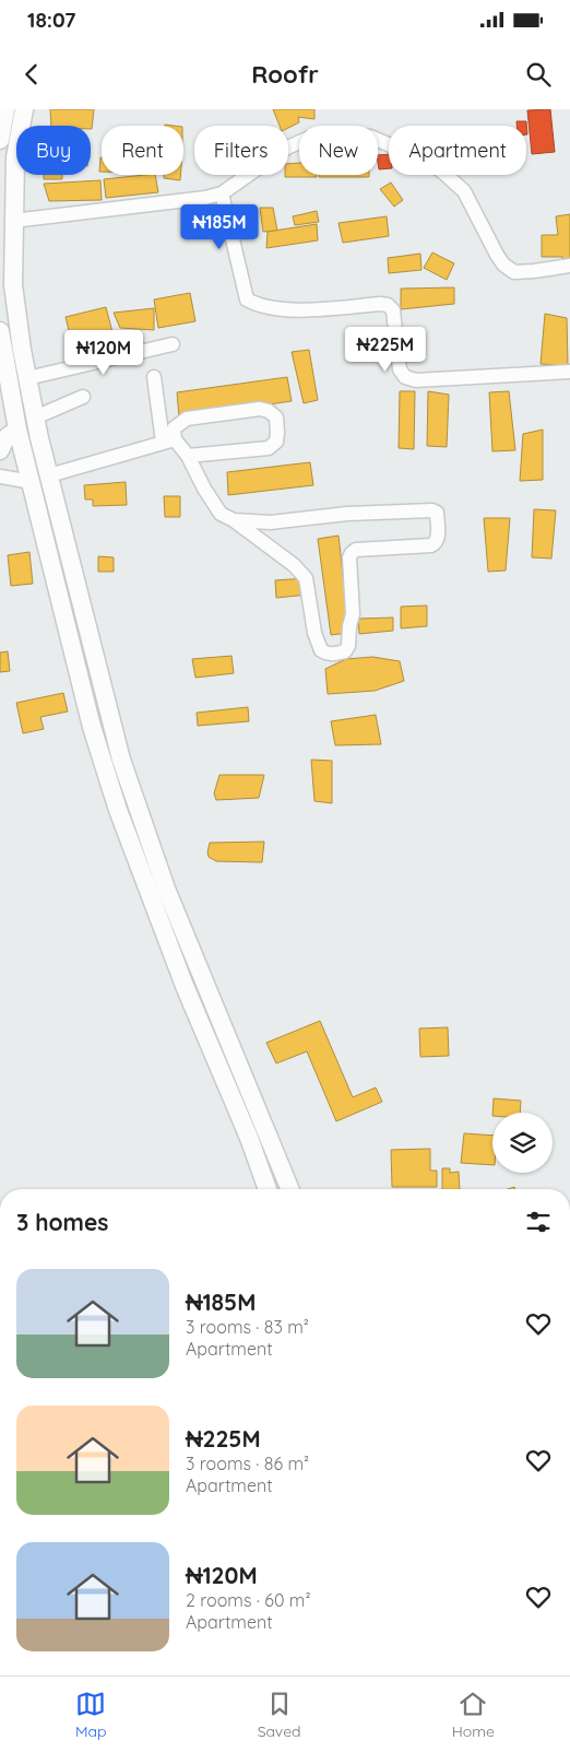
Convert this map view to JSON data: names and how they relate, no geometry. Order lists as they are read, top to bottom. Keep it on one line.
{"page":{"status":"18:07","header":"Roofr","chip":["Buy","Rent","Filters","New","Apartment"],"price":["₦185M","₦225M","₦120M"],"heading":"3 homes","list":[{"name":"₦185M","note":"3 rooms · 83 m² · Apartment"},{"name":"₦225M","note":"3 rooms · 86 m² · Apartment"},{"name":"₦120M","note":"2 rooms · 60 m² · Apartment"}],"tabs":["Map","Saved","Home"]}}
